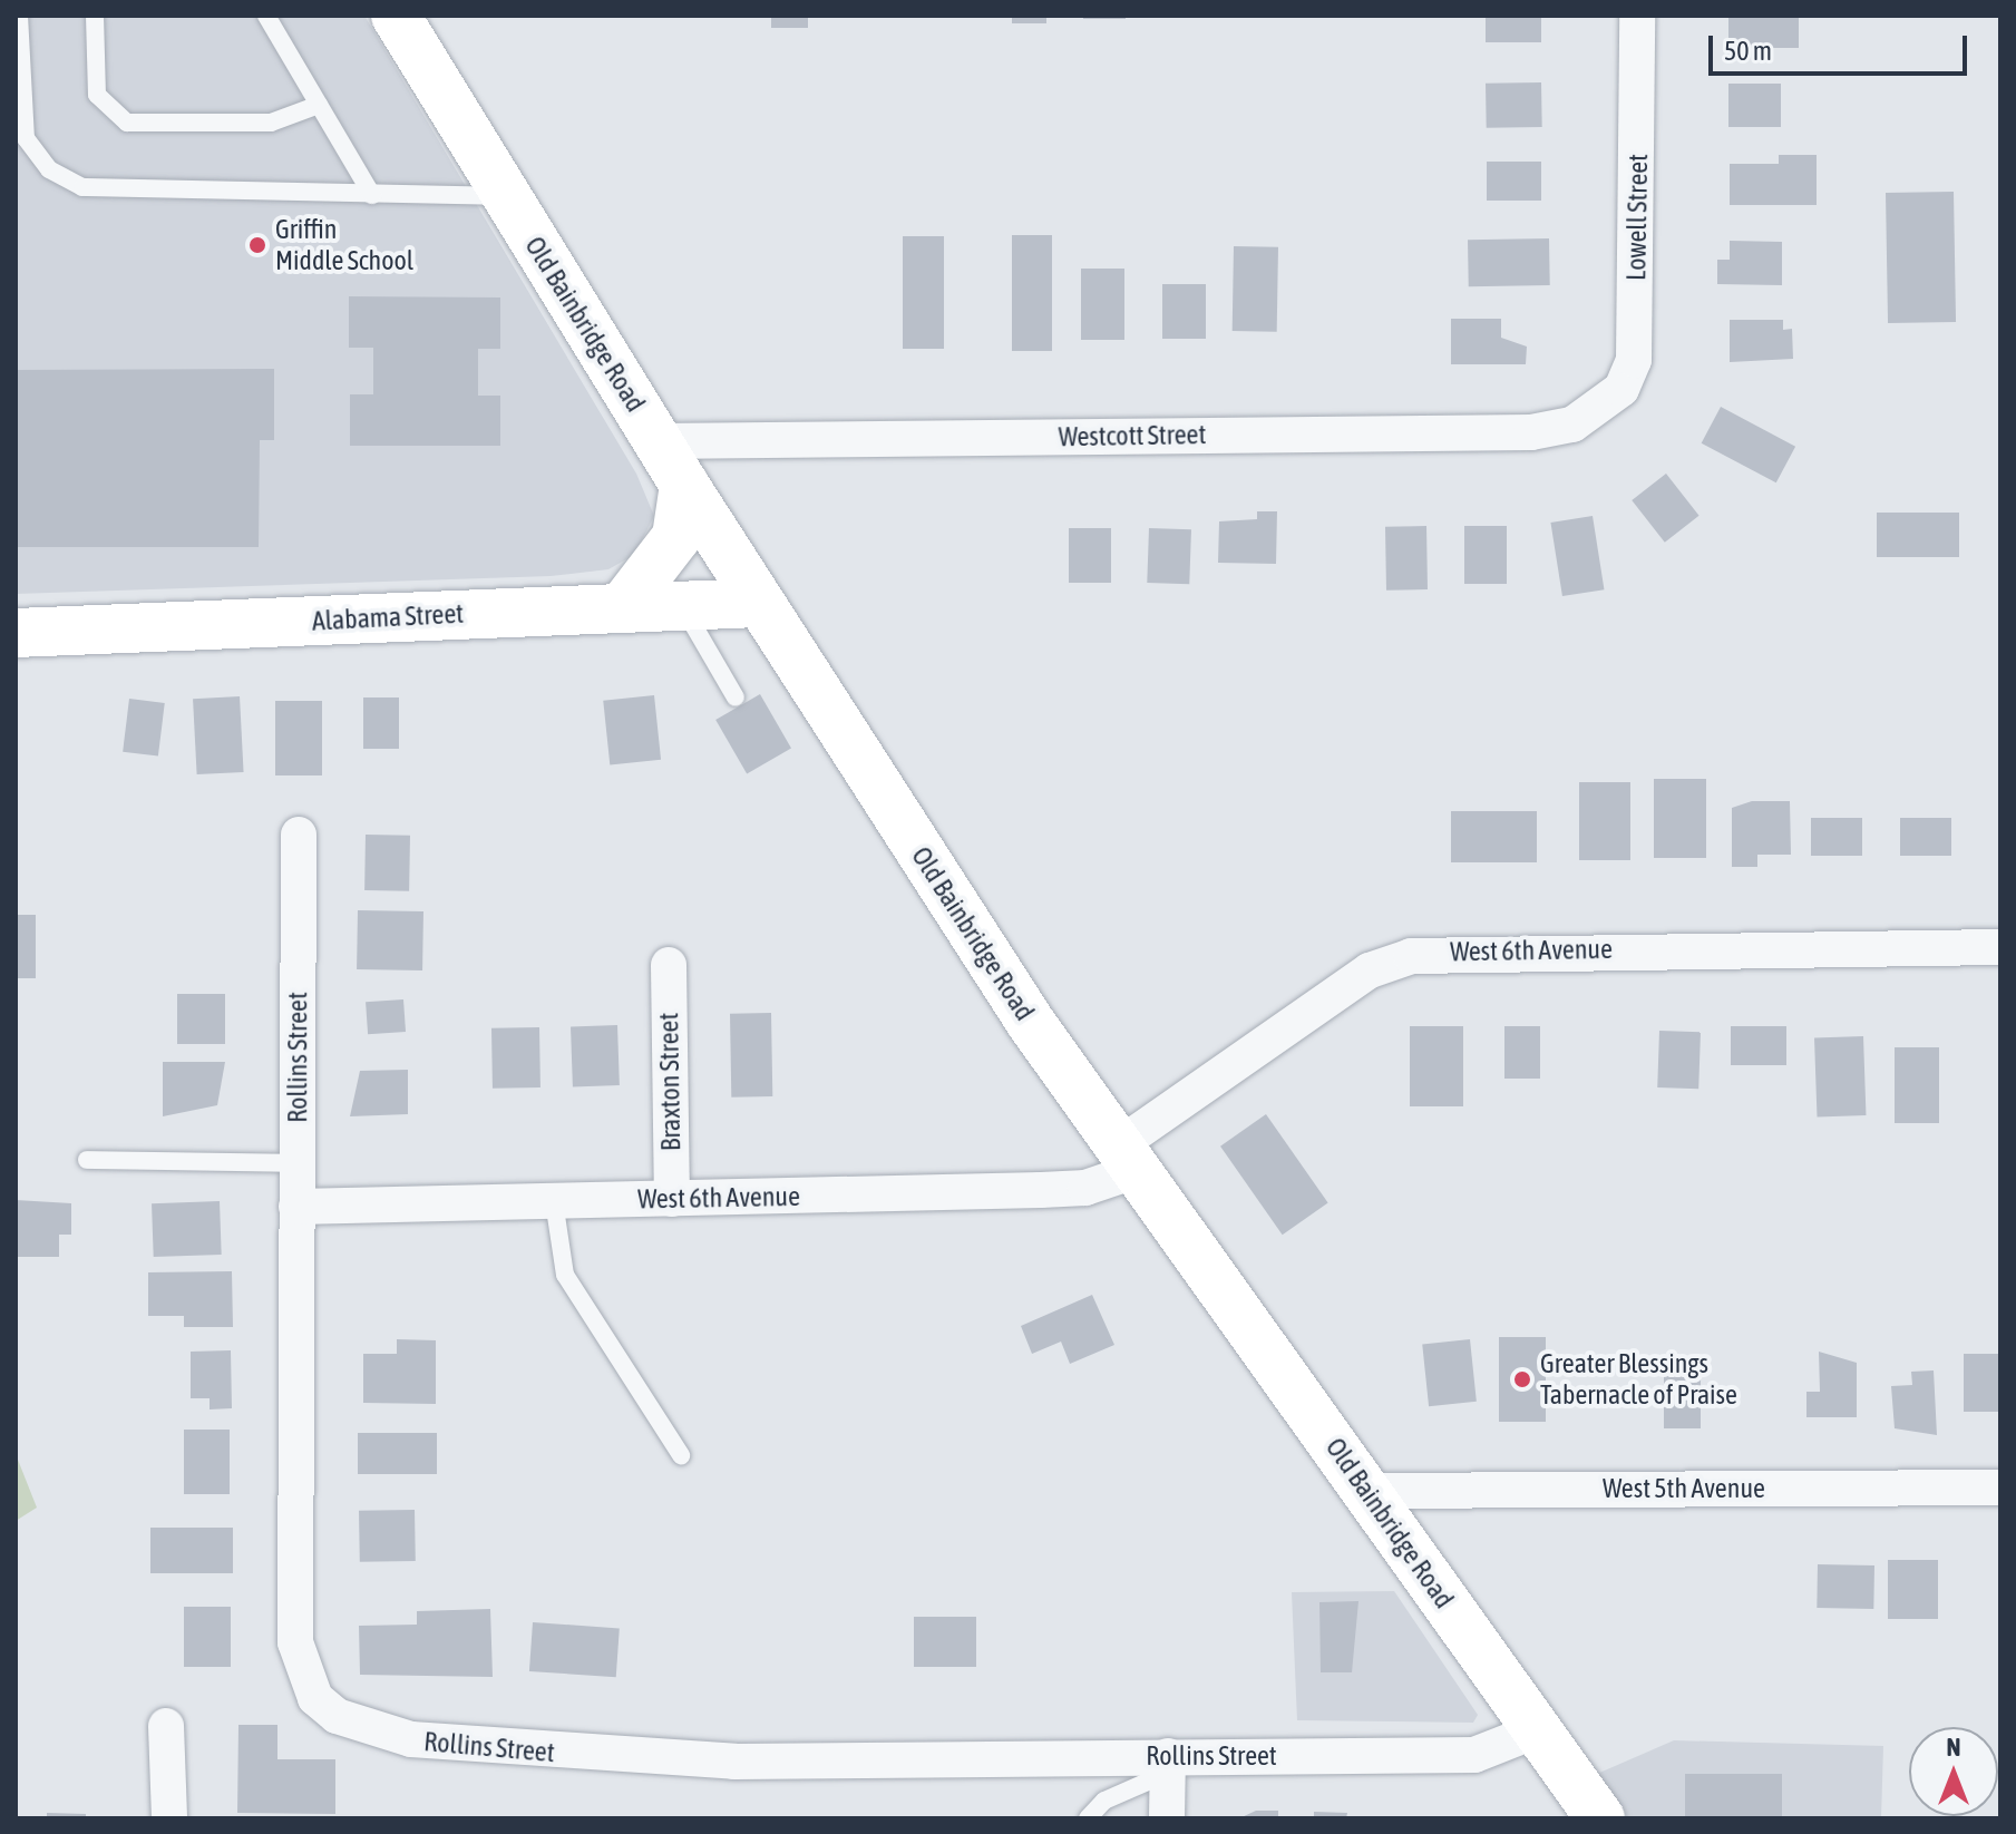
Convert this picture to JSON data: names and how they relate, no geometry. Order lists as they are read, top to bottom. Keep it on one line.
{"streets":{"main road":["Old Bainbridge Road","Alabama Street"],"street":["Lowell Street","Westcott Street","West 6th Avenue","Rollins Street","Braxton Street","West 5th Avenue"]},"crossings":[["Lowell Street","Westcott Street"],["Old Bainbridge Road","Westcott Street"],["Old Bainbridge Road","Alabama Street"],["Old Bainbridge Road","West 6th Avenue"],["Old Bainbridge Road","Rollins Street"],["Old Bainbridge Road","West 5th Avenue"],["West 6th Avenue","Rollins Street"],["West 6th Avenue","Braxton Street"]],"places":["Griffin Middle School","Greater Blessings Tabernacle of Praise"],"scale_bar":"50 m","north":"top"}
